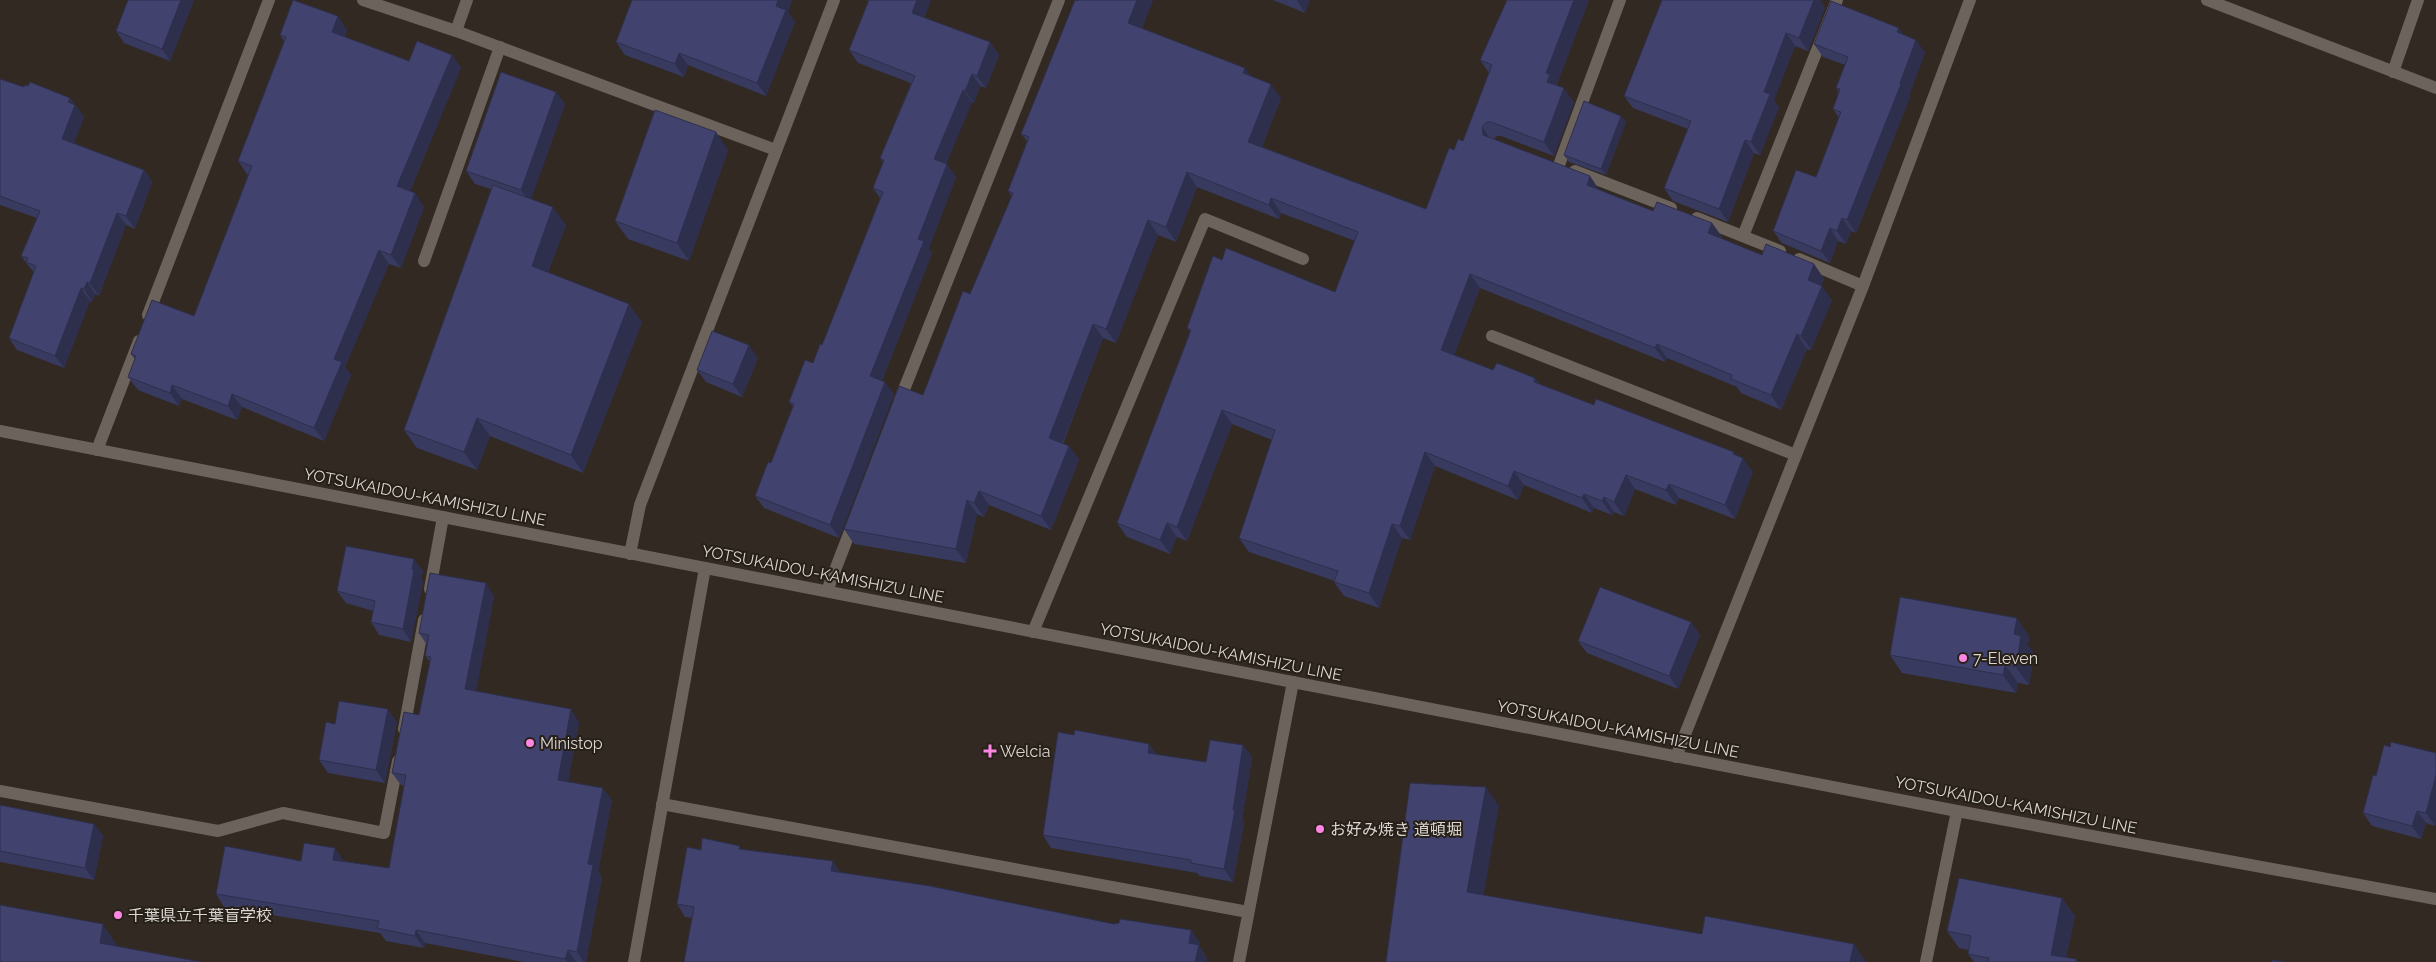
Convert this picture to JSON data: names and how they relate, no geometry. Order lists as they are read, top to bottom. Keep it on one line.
{"streets":{"street":["YOTSUKAIDOU-KAMISHIZU LINE"]},"places":{"other":["7-Eleven","Ministop","お好み焼き 道頓堀","千葉県立千葉盲学校"],"health":["Welcia"]}}
